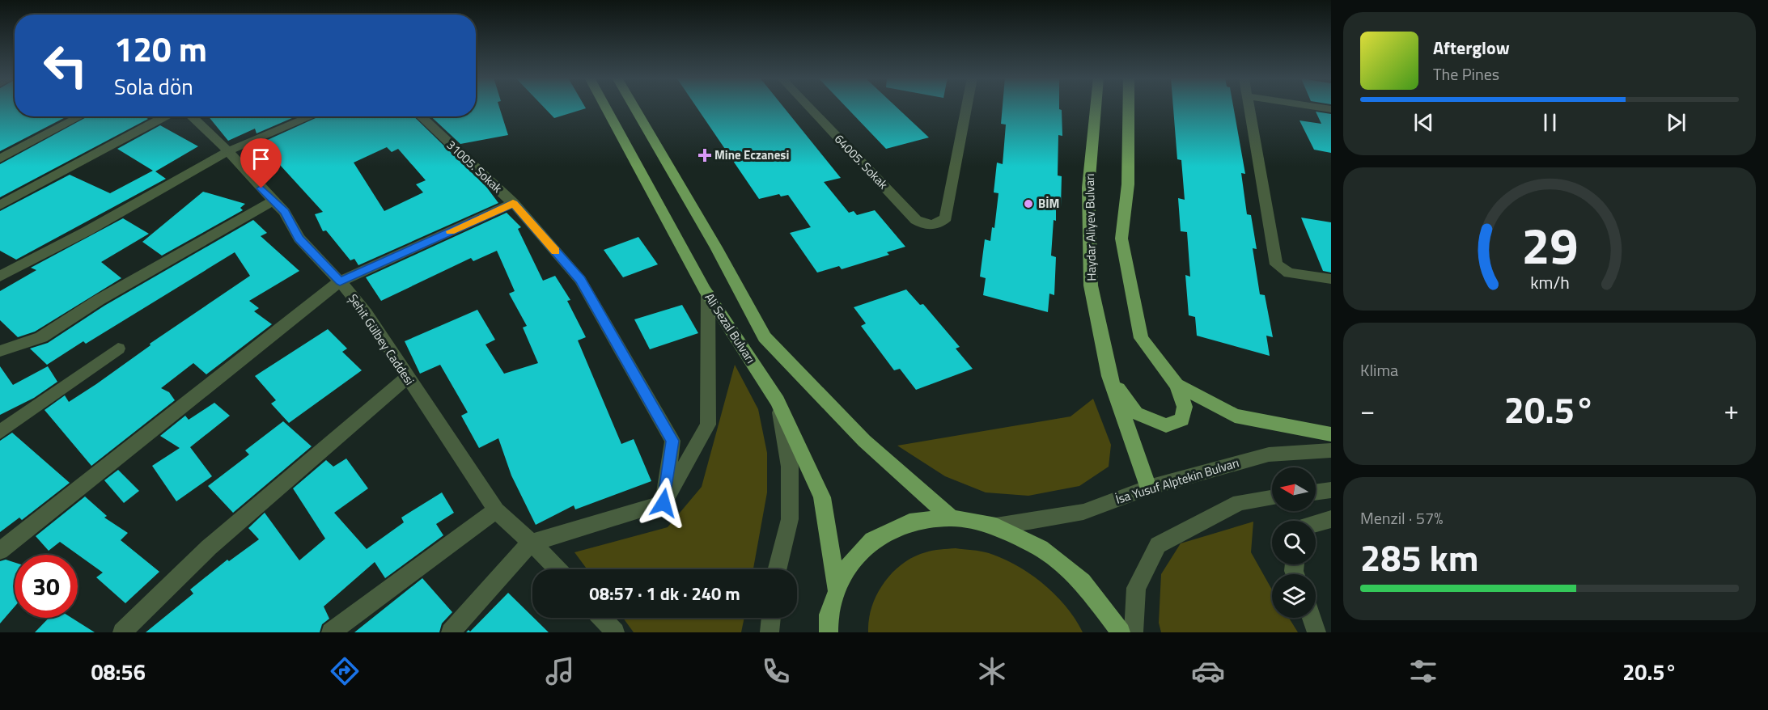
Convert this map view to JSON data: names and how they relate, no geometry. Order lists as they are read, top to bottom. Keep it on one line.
{"streets":{"main road":["Haydar Aliyev Bulvarı","Ali Sezal Bulvarı"],"street":["64005. Sokak","31005. Sokak","Şehit Gülbey Caddesi","İsa Yusuf Alptekin Bulvarı"]},"crossings":[["Haydar Aliyev Bulvarı","İsa Yusuf Alptekin Bulvarı"]],"places":{"health":["Mine Eczanesi"],"other":["BİM"]},"north":"left","page":{"turn":["120 m","Sola dön"],"song":["Afterglow","The Pines"],"tile":["Klima",["Menzil · 57%","285 km"]],"heat":["−","20.5°","+"],"limit":"30","trip":"08:57 · 1 dk · 240 m","tabs":["08:56","20.5°"],"gauge":["29","km/h"]}}
